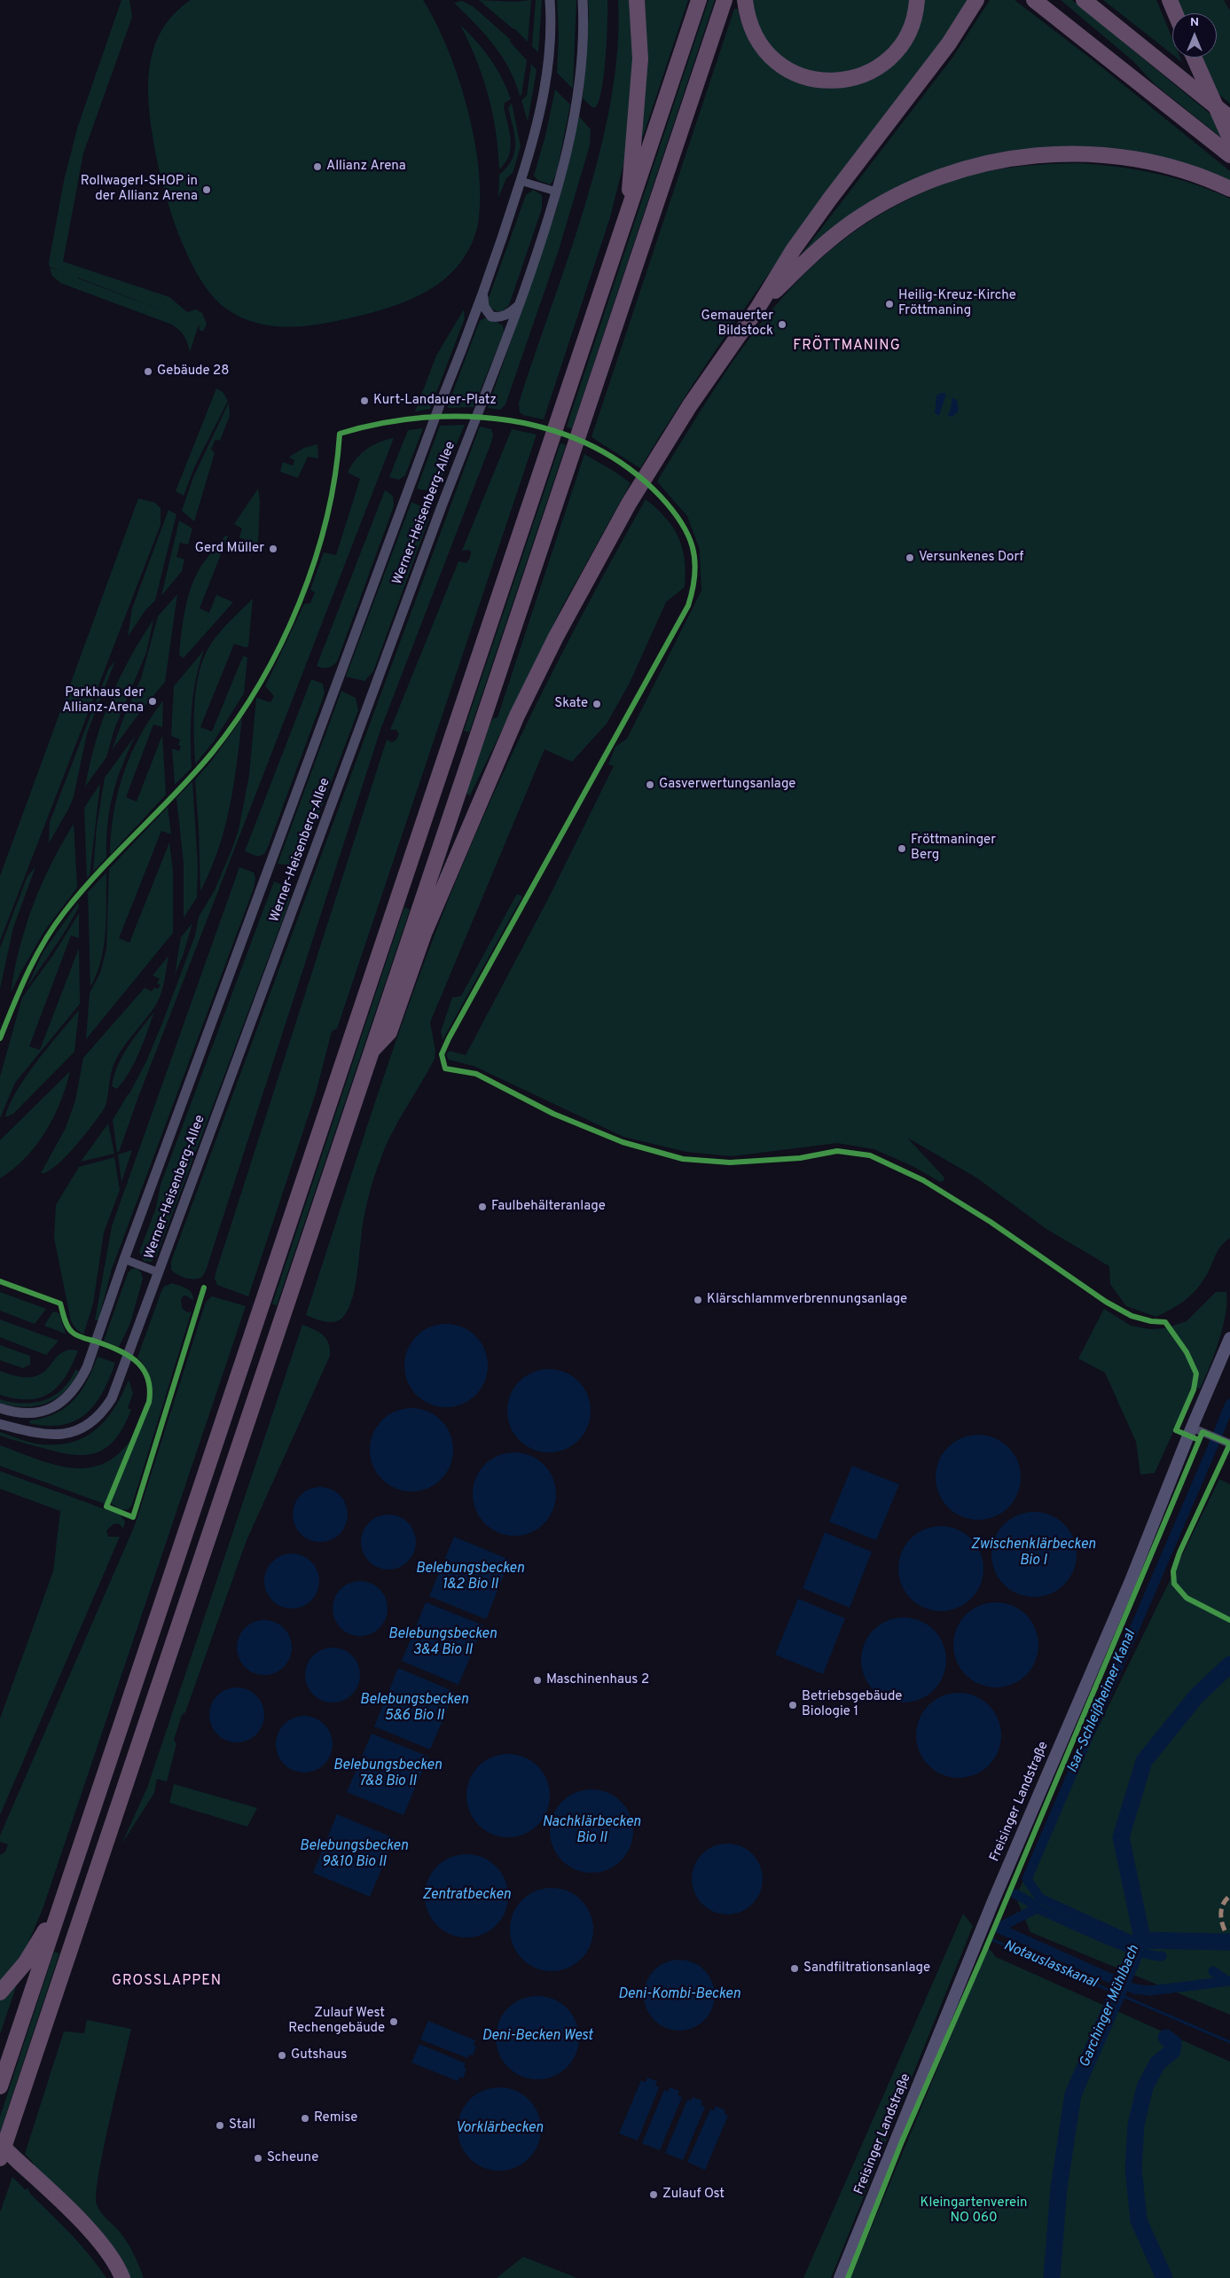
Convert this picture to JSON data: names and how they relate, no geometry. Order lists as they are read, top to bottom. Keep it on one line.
{"streets":{"main road":["Freisinger Landstraße"],"street":["Werner-Heisenberg-Allee"]},"districts":["FRÖTTMANING","GROSSLAPPEN"],"water":["Zwischenklärbecken Bio I","Belebungsbecken 1&2 Bio II","Belebungsbecken 3&4 Bio II","Belebungsbecken 5&6 Bio II","Isar-Schleißheimer Kanal","Belebungsbecken 7&8 Bio II","Nachklärbecken Bio II","Belebungsbecken 9&10 Bio II","Zentratbecken","Notauslasskanal","Deni-Kombi-Becken","Garchinger Mühlbach","Deni-Becken West","Vorklärbecken"],"parks":["Kleingartenverein NO 060"],"places":["Allianz Arena","Rollwagerl-SHOP in der Allianz Arena","Heilig-Kreuz-Kirche Fröttmaning","Gemauerter Bildstock","Gebäude 28","Kurt-Landauer-Platz","Gerd Müller","Versunkenes Dorf","Parkhaus der Allianz-Arena","Skate","Gasverwertungsanlage","Fröttmaninger Berg","Faulbehälteranlage","Klärschlammverbrennungsanlage","Maschinenhaus 2","Betriebsgebäude Biologie 1","Sandfiltrationsanlage","Zulauf West Rechengebäude","Gutshaus","Remise","Stall","Scheune","Zulauf Ost"],"north":"top"}
